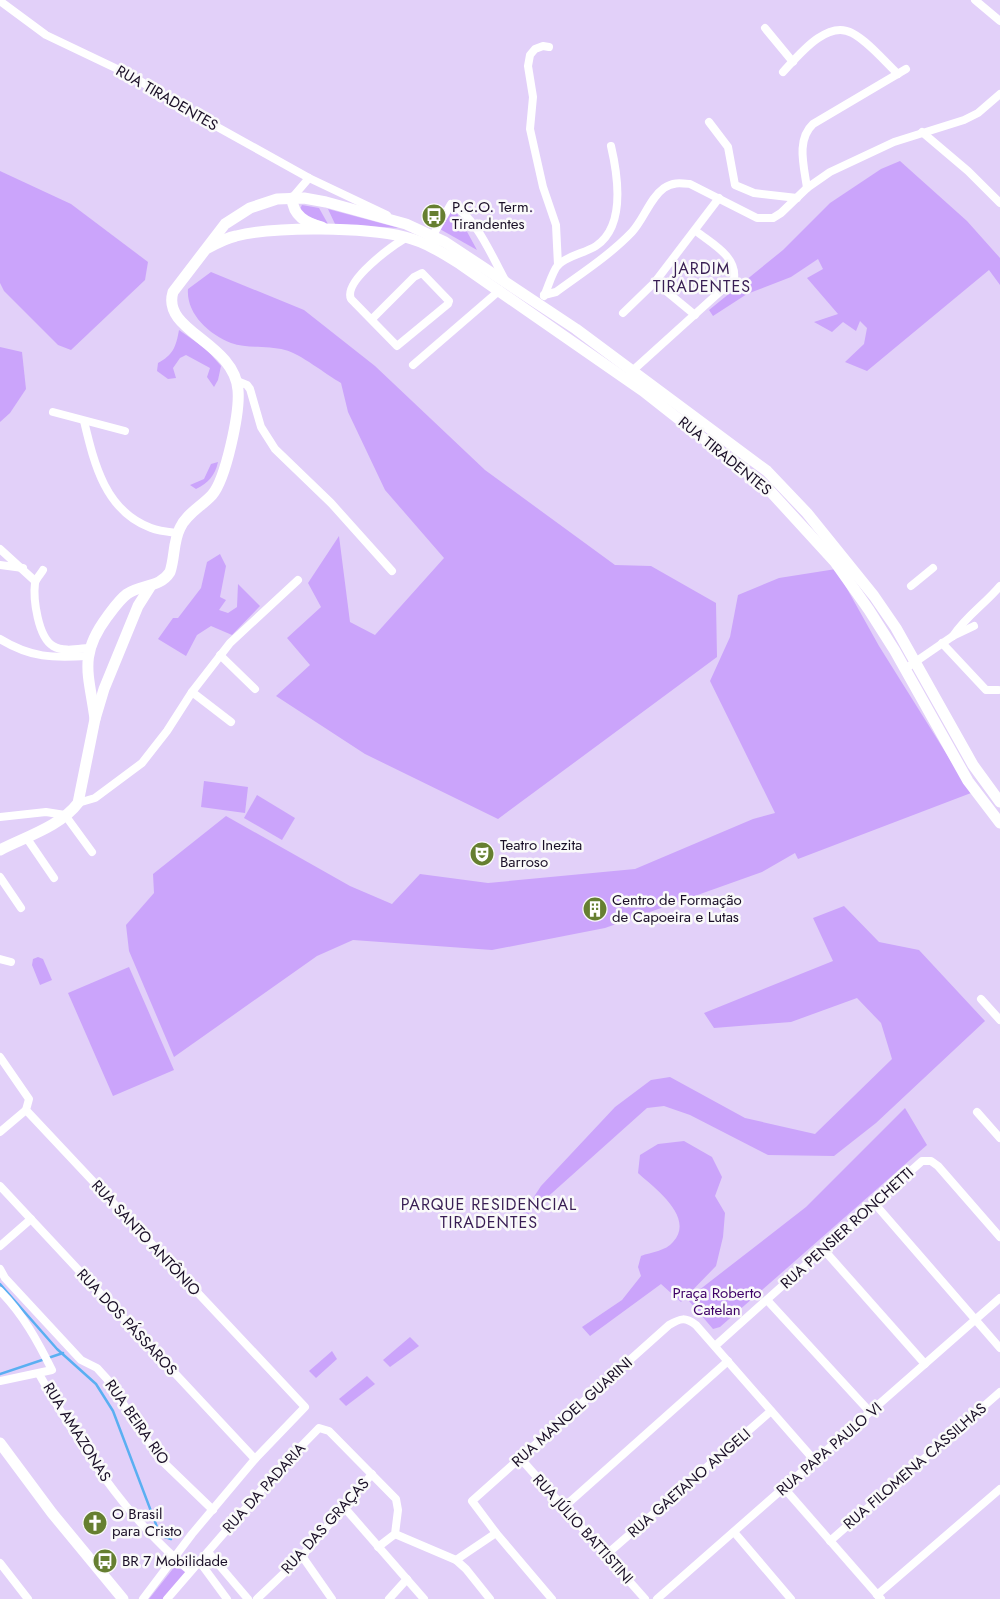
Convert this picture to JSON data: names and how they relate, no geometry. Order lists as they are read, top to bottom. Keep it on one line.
{"streets":{"street":["RUA TIRADENTES","RUA PENSIER RONCHETTI","RUA SANTO ANTÔNIO","RUA DOS PÁSSAROS","RUA MANOEL GUARINI","RUA BEIRA RIO","RUA AMAZONAS","RUA PAPA PAULO VI","RUA FILOMENA CASSILHAS","RUA GAETANO ANGELI","RUA DA PADARIA","RUA DAS GRAÇAS","RUA JÚLIO BATTISTINI"]},"crossings":[["RUA PENSIER RONCHETTI","RUA MANOEL GUARINI"],["RUA SANTO ANTÔNIO","RUA DOS PÁSSAROS"],["RUA MANOEL GUARINI","RUA JÚLIO BATTISTINI"],["RUA AMAZONAS","RUA DA PADARIA"],["RUA GAETANO ANGELI","RUA JÚLIO BATTISTINI"],["RUA DA PADARIA","RUA DAS GRAÇAS"]],"districts":["JARDIM TIRADENTES","PARQUE RESIDENCIAL TIRADENTES"],"parks":["Praça Roberto Catelan"],"places":{"bus stop":["P.C.O. Term. Tirandentes","BR 7 Mobilidade"],"theatre":["Teatro Inezita Barroso"],"building":["Centro de Formação de Capoeira e Lutas"],"church":["O Brasil para Cristo"]}}
